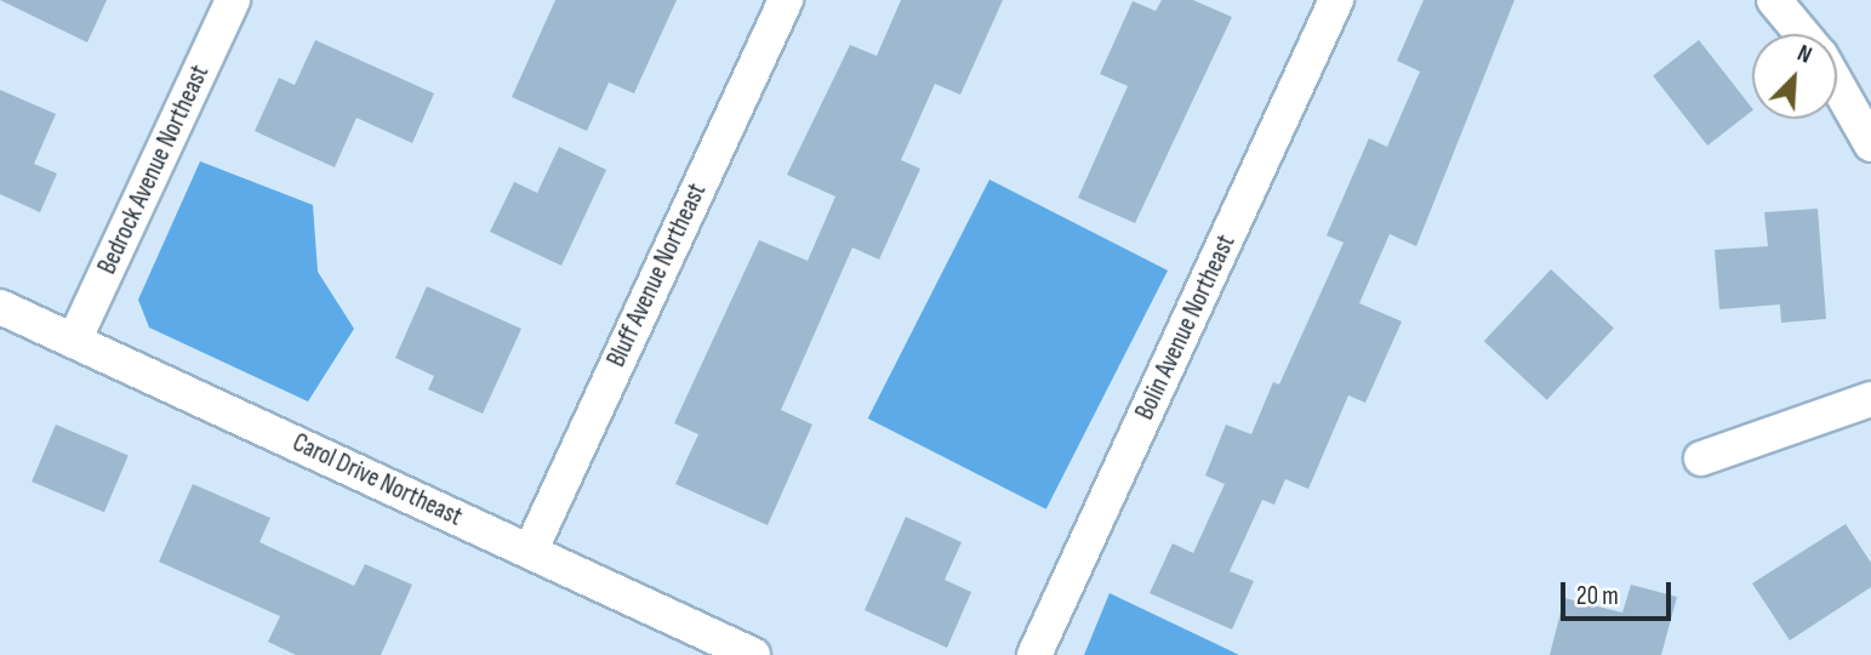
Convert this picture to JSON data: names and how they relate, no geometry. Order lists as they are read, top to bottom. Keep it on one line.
{"streets":{"street":["Bedrock Avenue Northeast","Bluff Avenue Northeast","Bolin Avenue Northeast","Carol Drive Northeast"]},"crossings":[["Bedrock Avenue Northeast","Carol Drive Northeast"],["Bluff Avenue Northeast","Carol Drive Northeast"]],"scale_bar":"20 m","north":"top right"}
